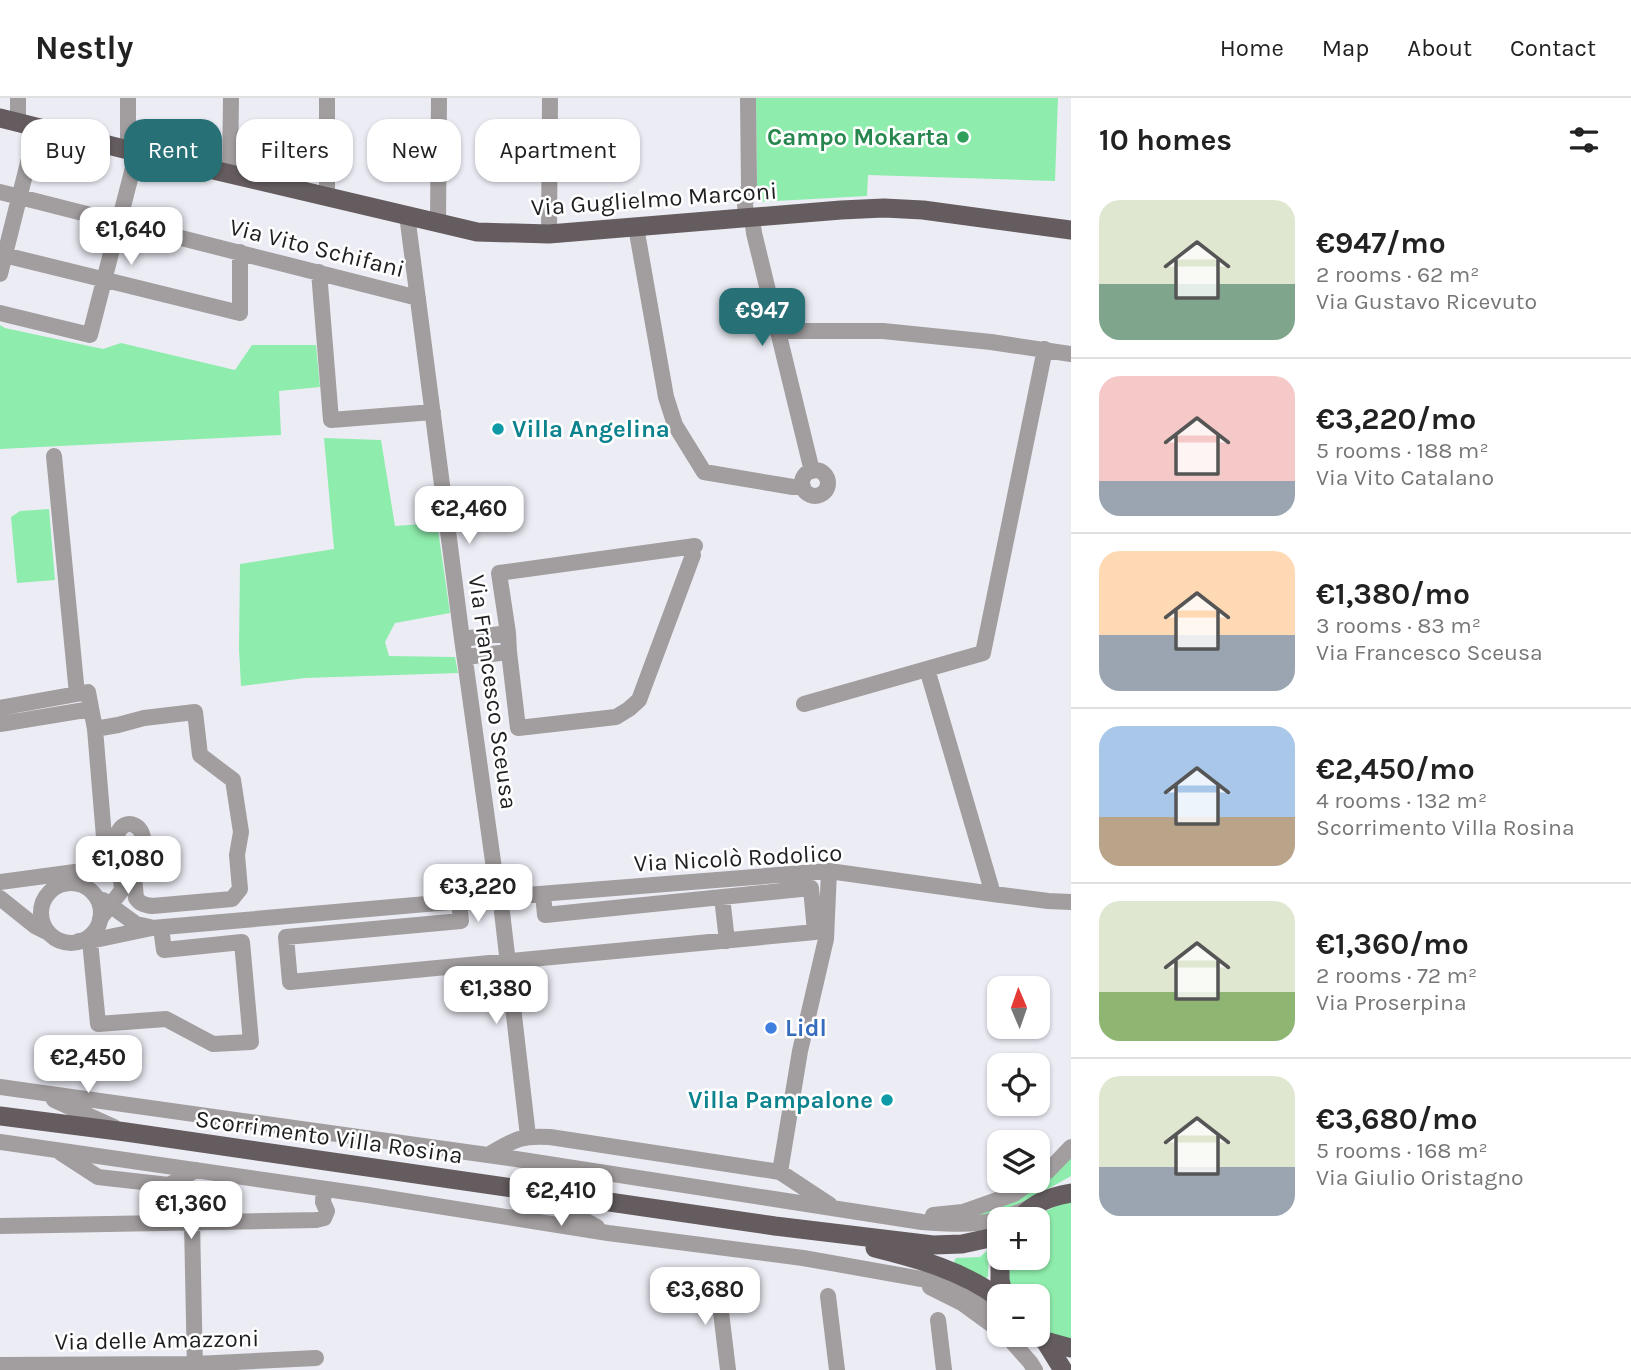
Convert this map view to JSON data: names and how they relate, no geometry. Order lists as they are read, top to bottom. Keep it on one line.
{"streets":{"main road":["Via Guglielmo Marconi","Scorrimento Villa Rosina"],"street":["Via Vito Schifani","Via Francesco Sceusa","Via Nicolò Rodolico","Via delle Amazzoni"]},"crossings":[["Via Guglielmo Marconi","Via Francesco Sceusa"],["Via Vito Schifani","Via Francesco Sceusa"],["Via Francesco Sceusa","Via Nicolò Rodolico"]],"places":["Campo Mokarta","Villa Angelina","Lidl","Villa Pampalone"],"north":"top","page":{"header":"Nestly","nav":["Home","Map","About","Contact"],"heading":"10 homes","chip":["Buy","Rent","Filters","New","Apartment"],"list":[{"name":"€947/mo","note":"2 rooms · 62 m² · Via Gustavo Ricevuto"},{"name":"€3,220/mo","note":"5 rooms · 188 m² · Via Vito Catalano"},{"name":"€1,380/mo","note":"3 rooms · 83 m² · Via Francesco Sceusa"},{"name":"€2,450/mo","note":"4 rooms · 132 m² · Scorrimento Villa Rosina"},{"name":"€1,360/mo","note":"2 rooms · 72 m² · Via Proserpina"},{"name":"€3,680/mo","note":"5 rooms · 168 m² · Via Giulio Oristagno"}],"price":["€1,640","€947","€2,460","€1,080","€3,220","€1,380","€2,450","€2,410","€1,360","€3,680"],"map_buttons":["+","−"]}}
